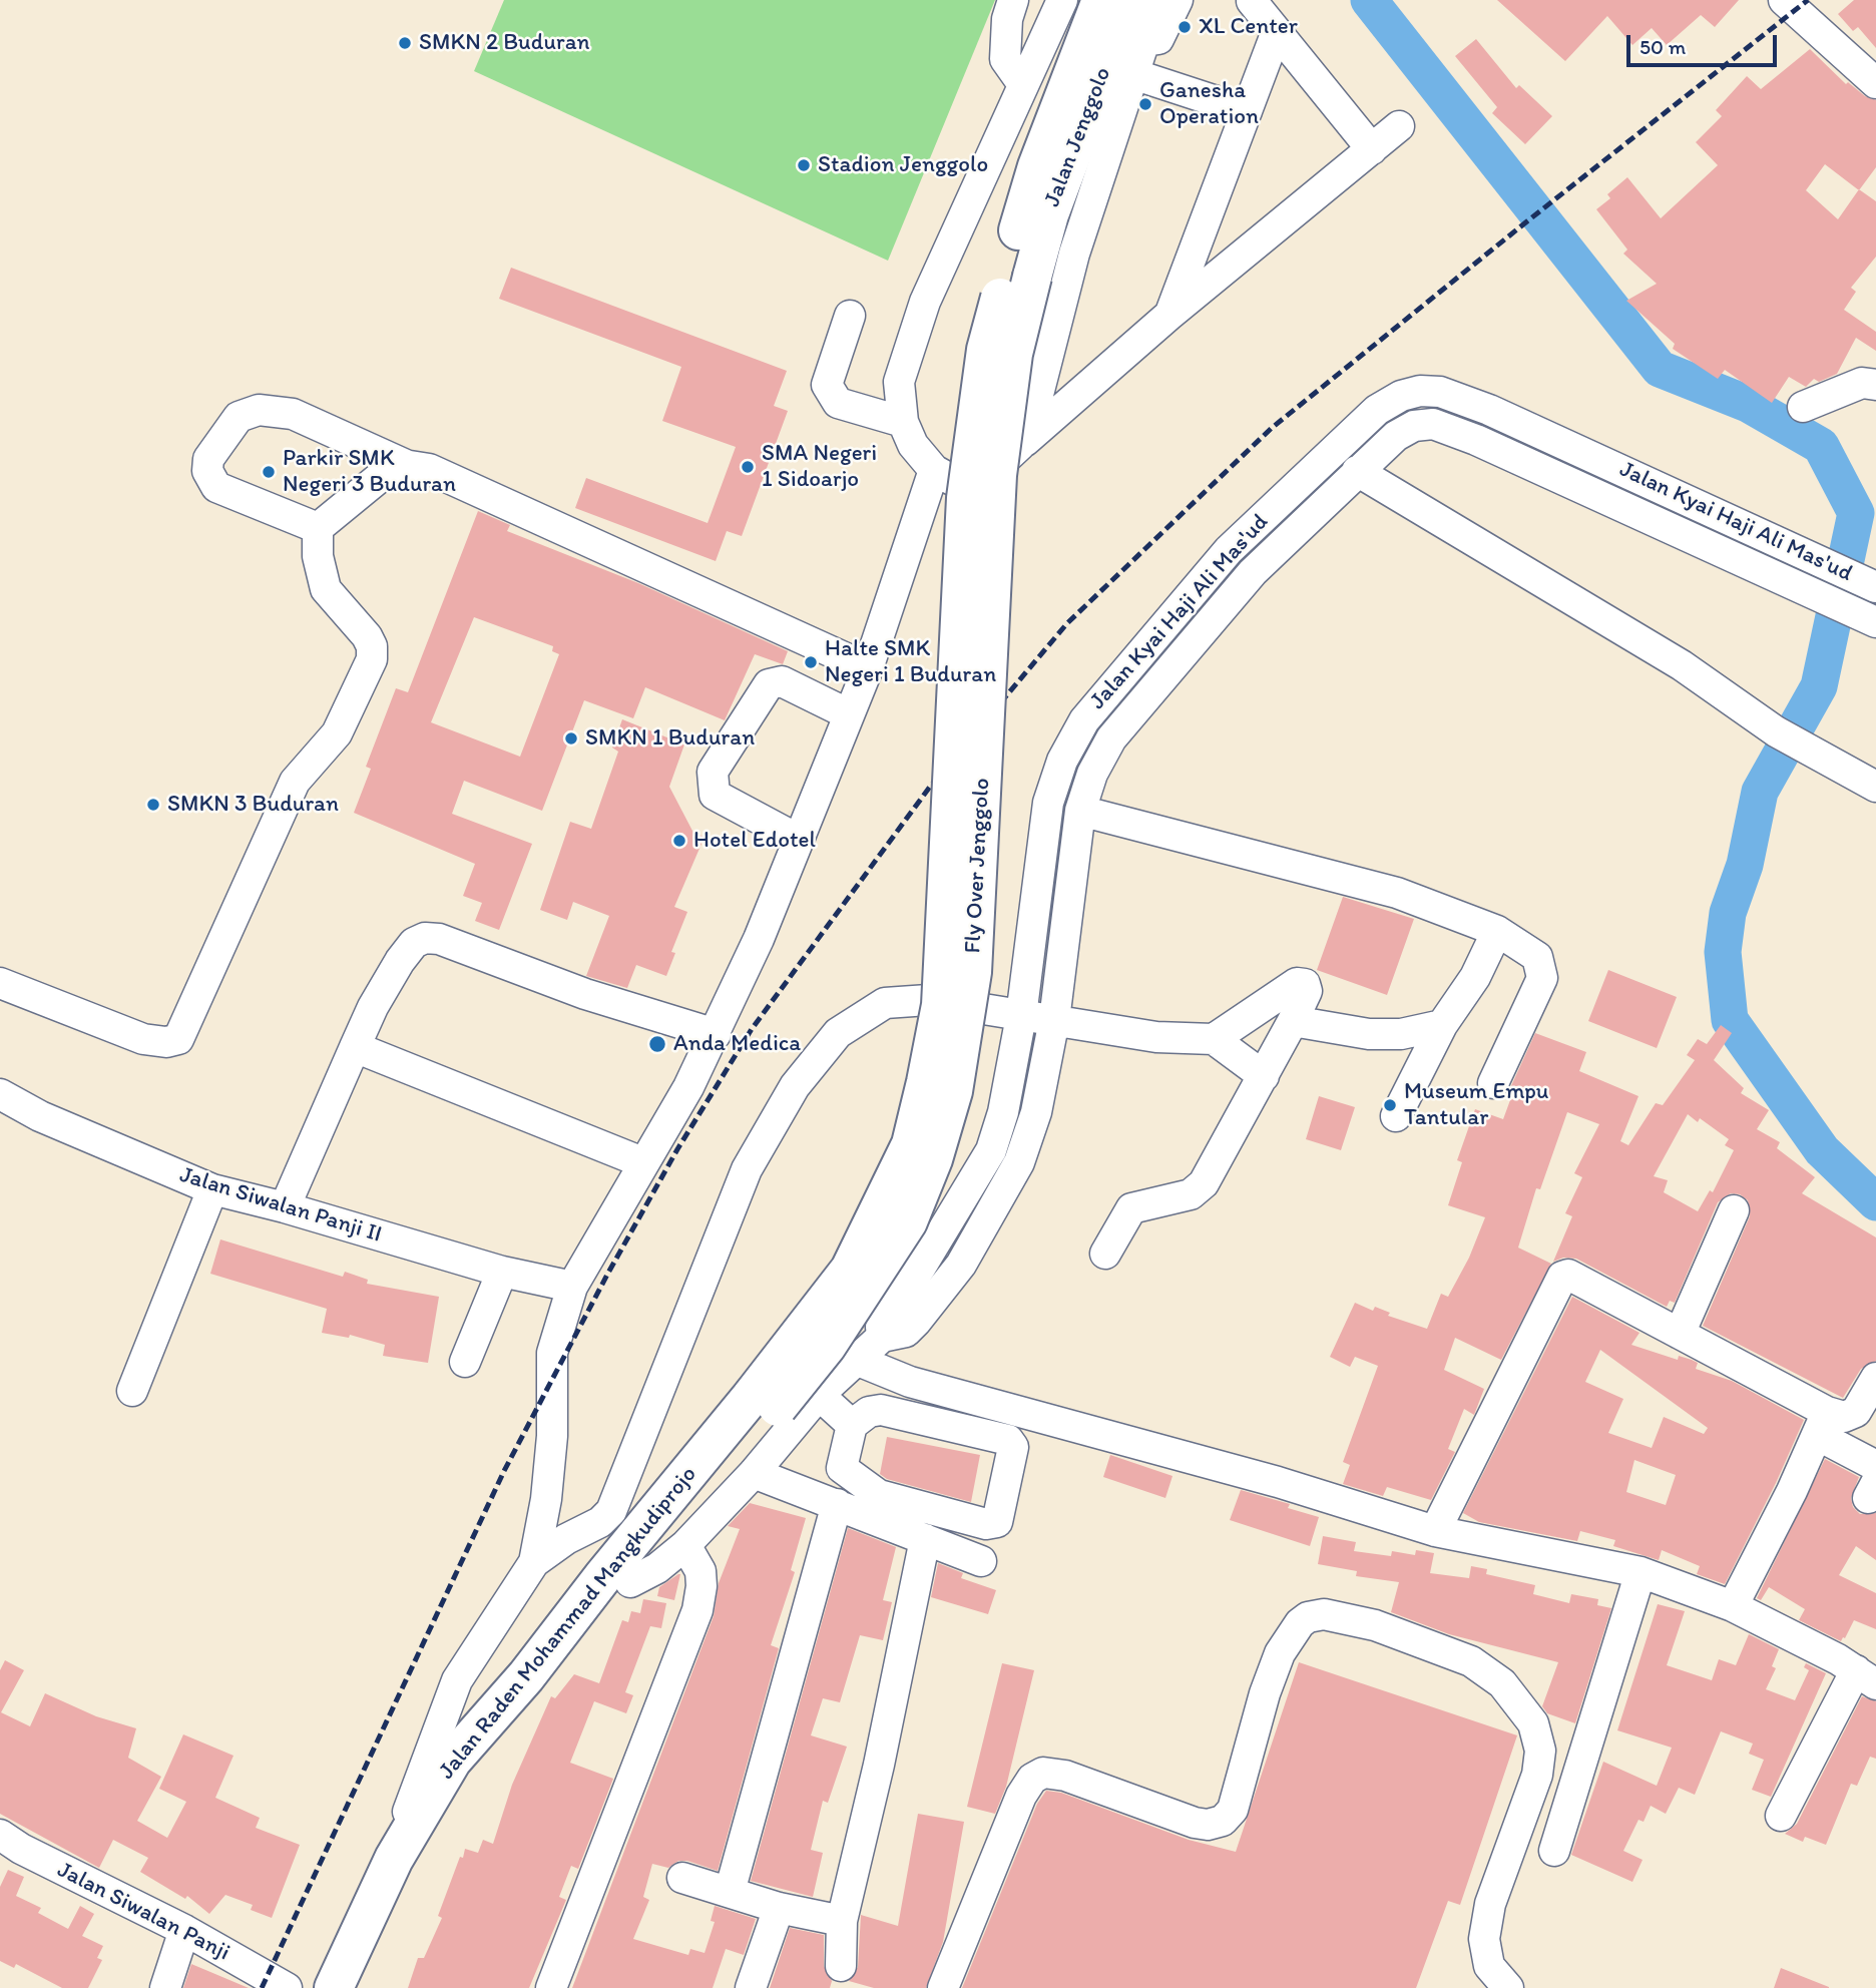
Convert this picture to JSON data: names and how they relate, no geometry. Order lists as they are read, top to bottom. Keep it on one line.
{"streets":{"highway":["Jalan Jenggolo","Fly Over Jenggolo","Jalan Raden Mohammad Mangkudiprojo"],"street":["Jalan Kyai Haji Ali Mas'ud","Jalan Siwalan Panji II","Jalan Siwalan Panji"]},"crossings":[["Jalan Jenggolo","Fly Over Jenggolo"],["Jalan Kyai Haji Ali Mas'ud","Jalan Raden Mohammad Mangkudiprojo"],["Fly Over Jenggolo","Jalan Raden Mohammad Mangkudiprojo"],["Jalan Siwalan Panji II","Jalan Raden Mohammad Mangkudiprojo"]],"places":["XL Center","SMKN 2 Buduran","Ganesha Operation","Stadion Jenggolo","SMA Negeri 1 Sidoarjo","Parkir SMK Negeri 3 Buduran","Halte SMK Negeri 1 Buduran","SMKN 1 Buduran","SMKN 3 Buduran","Hotel Edotel","Anda Medica","Museum Empu Tantular"],"scale_bar":"50 m"}
